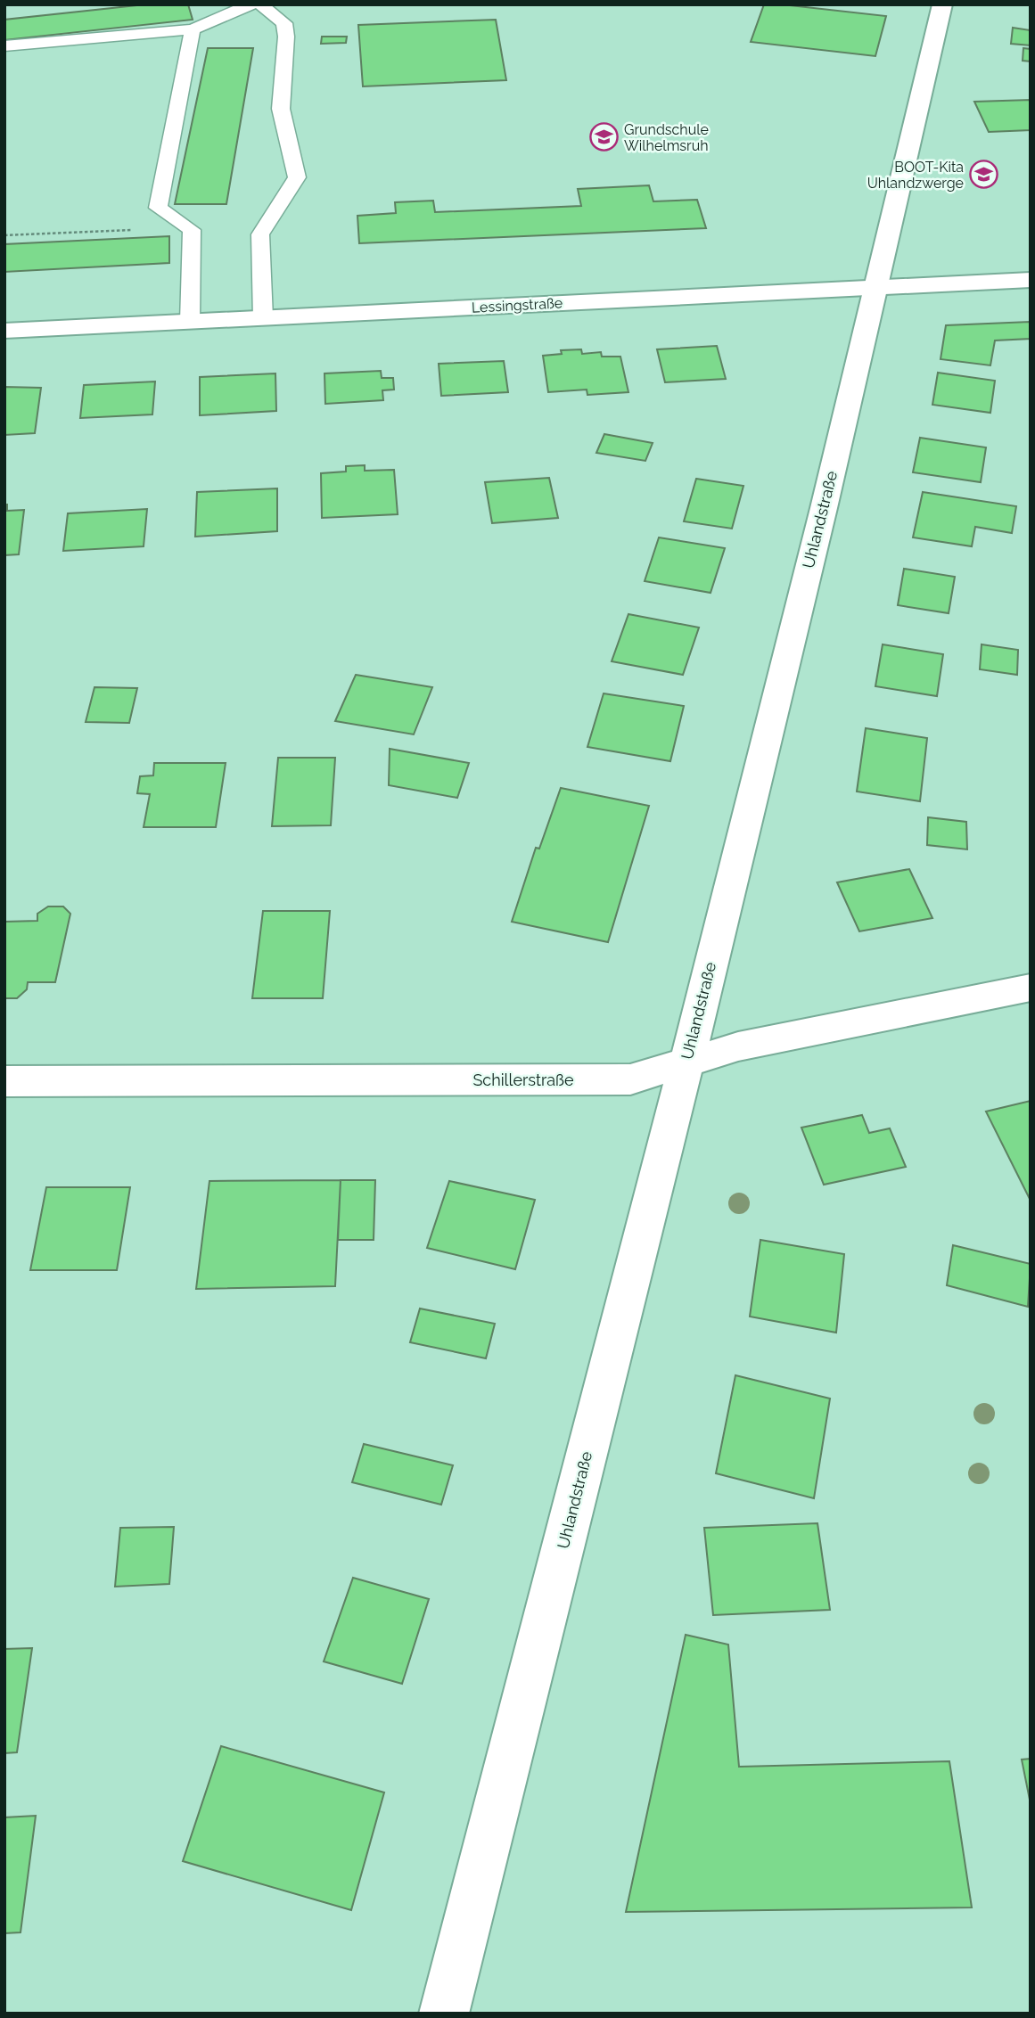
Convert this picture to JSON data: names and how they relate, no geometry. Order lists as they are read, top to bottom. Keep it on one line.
{"streets":{"street":["Lessingstraße","Uhlandstraße","Schillerstraße"]},"crossings":[["Lessingstraße","Uhlandstraße"],["Uhlandstraße","Schillerstraße"]],"places":{"school or university":["Grundschule Wilhelmsruh","BOOT-Kita Uhlandzwerge"]}}
